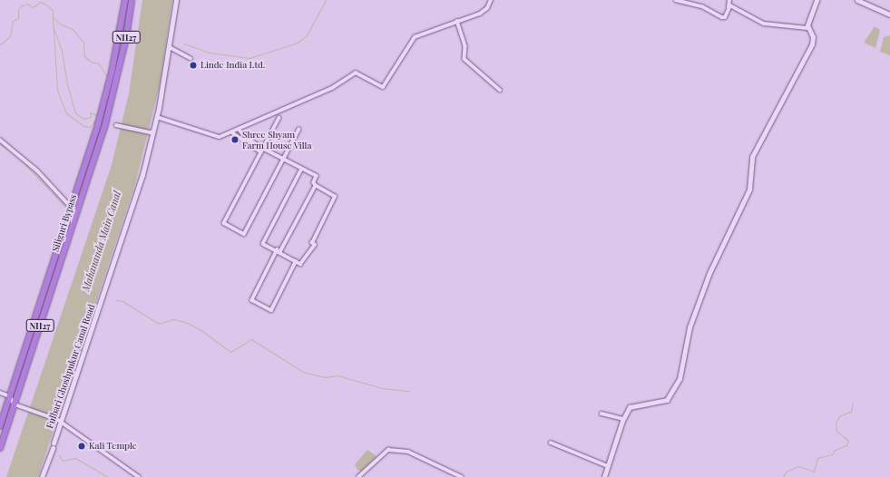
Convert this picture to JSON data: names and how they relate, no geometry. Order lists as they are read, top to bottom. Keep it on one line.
{"streets":{"highway":["NH27","Siliguri Bypass"],"street":["Fulbari Ghoshpukur Canal Road"]},"crossings":[["NH27","Siliguri Bypass"]],"water":["Mahananda Main Canal"],"places":["Linde India Ltd.","Shree Shyam Farm House Villa","Kali Temple"]}
